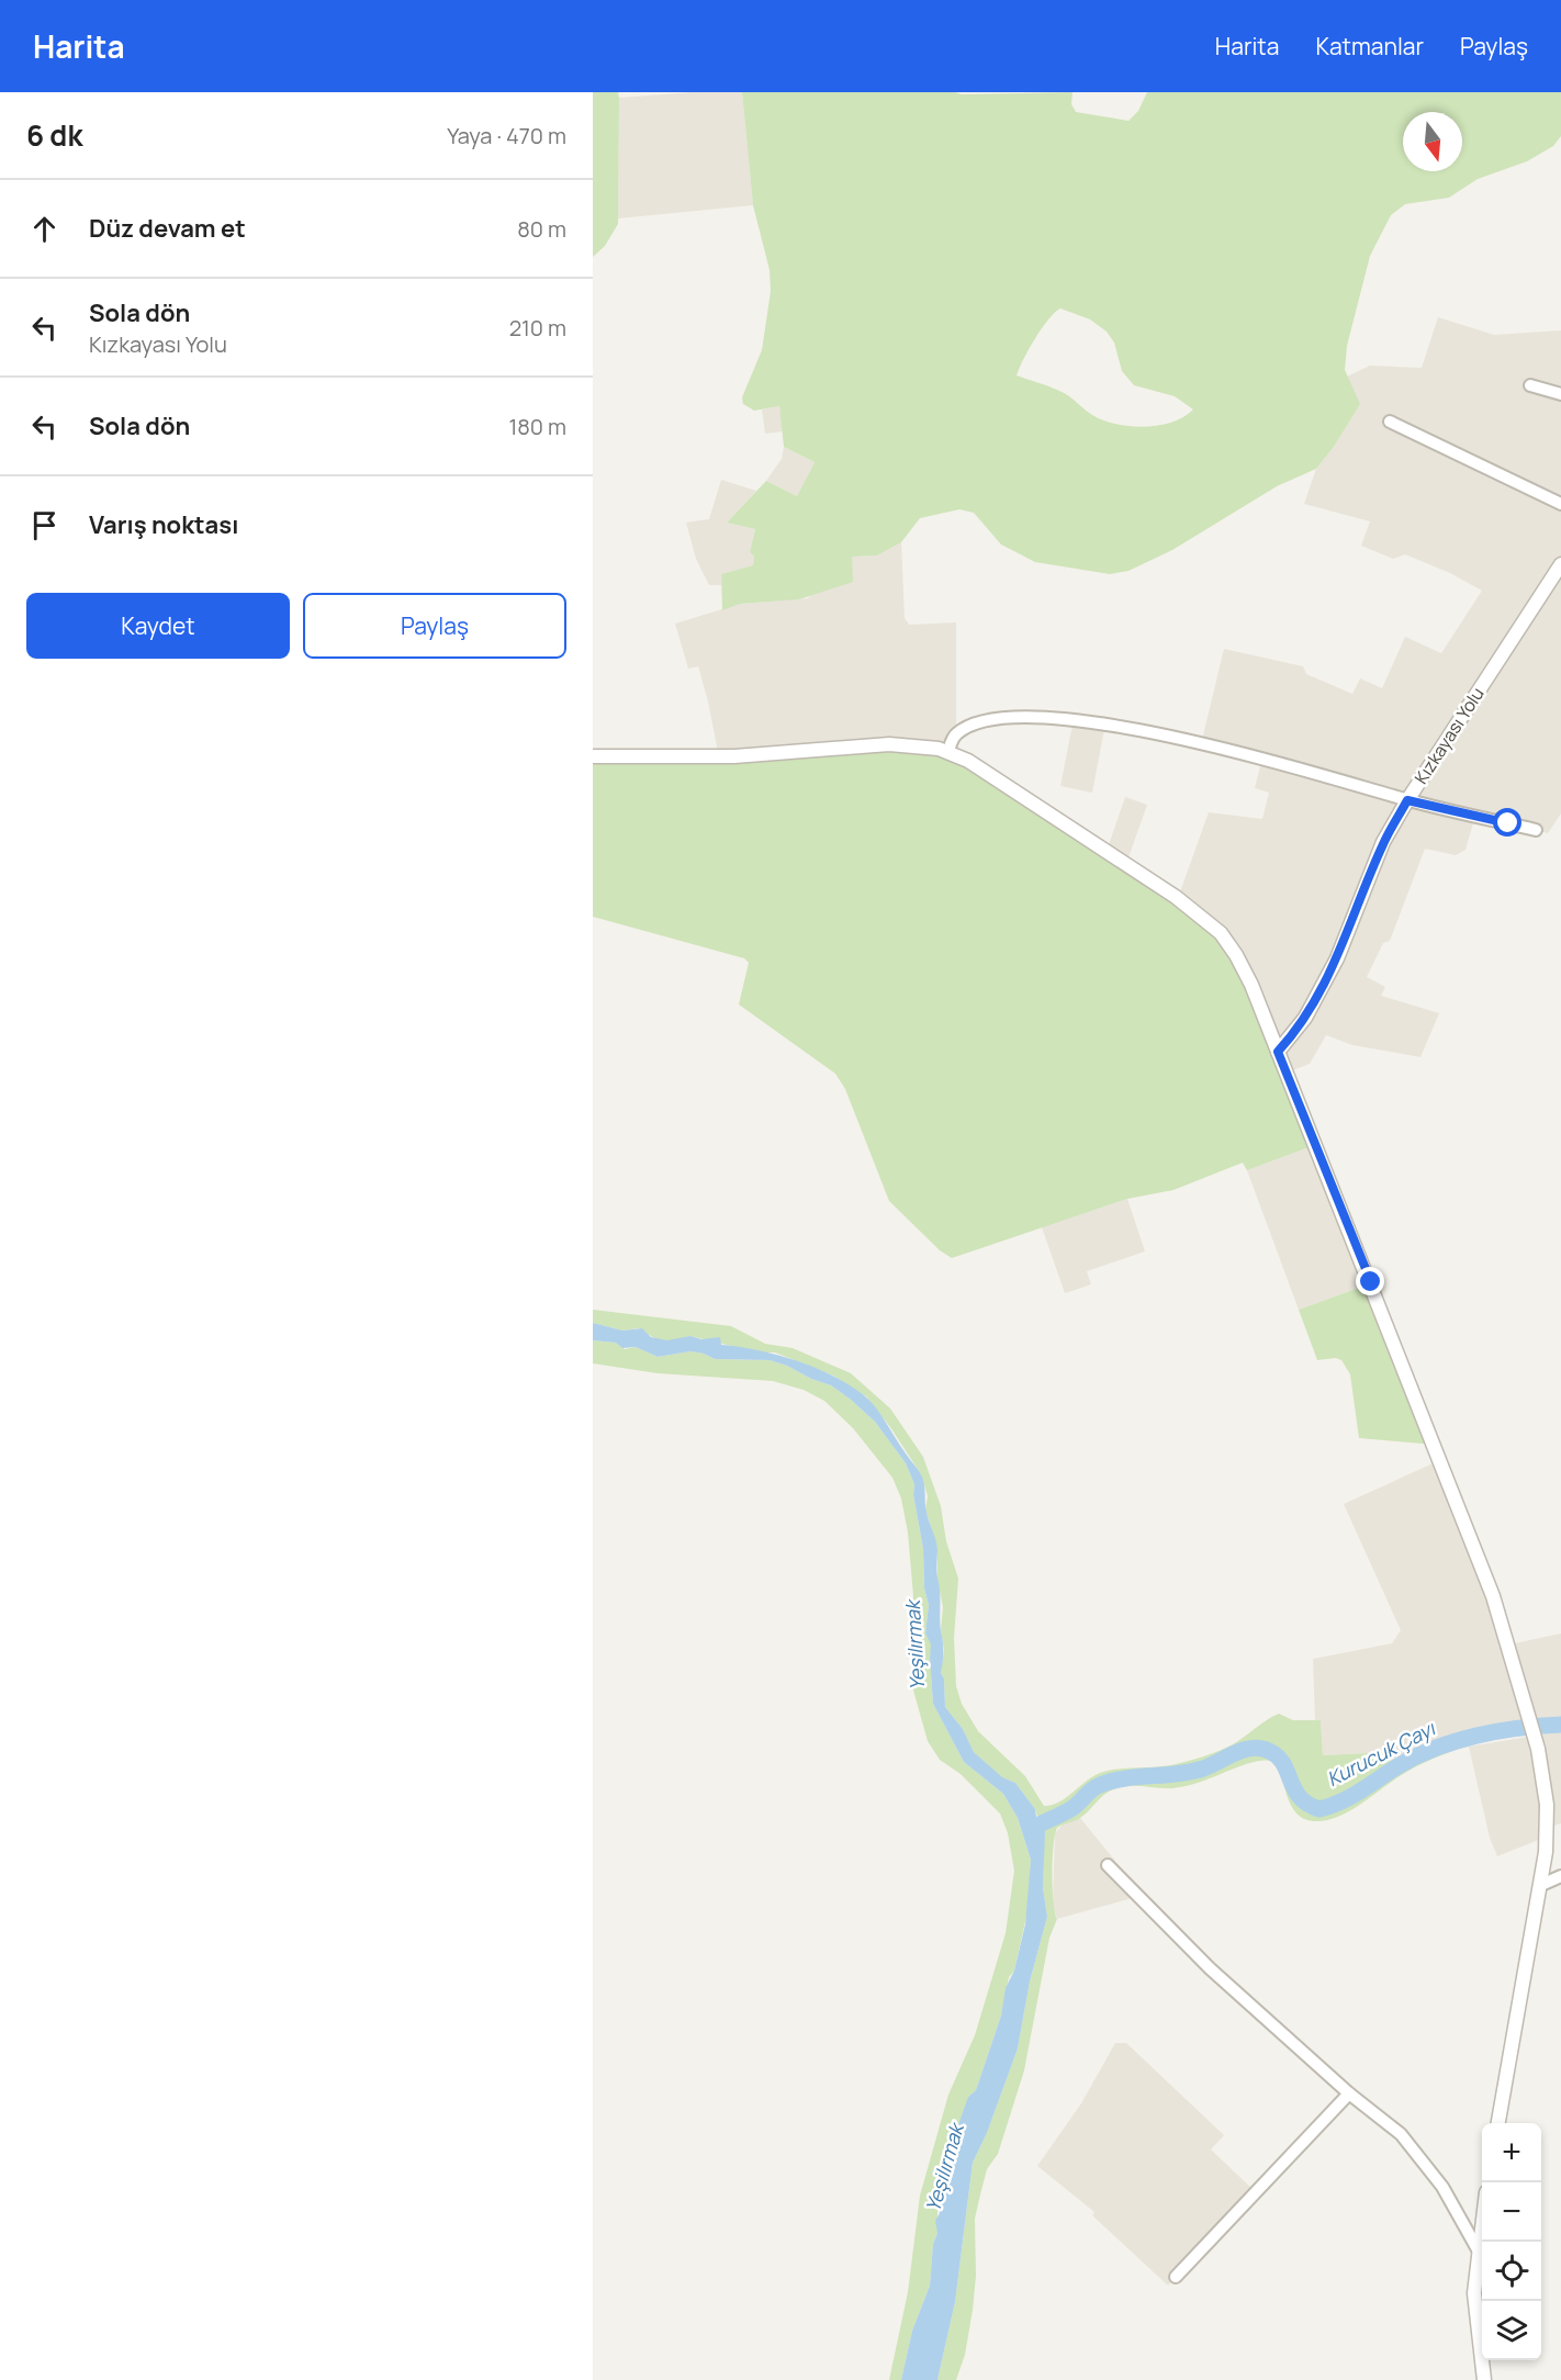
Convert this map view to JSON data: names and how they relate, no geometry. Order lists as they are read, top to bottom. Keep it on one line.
{"streets":{"street":["Kızkayası Yolu"]},"water":["Yeşilırmak","Kurucuk Çayı"],"north":"bottom","page":{"header":"Harita","nav":["Harita","Katmanlar","Paylaş"],"heading":["6 dk","Yaya · 470 m"],"list":[["Düz devam et","80 m"],["Sola dön","Kızkayası Yolu","210 m"],["Sola dön","180 m"],"Varış noktası"],"buttons":["Kaydet","Paylaş"],"map_buttons":["+","−"]}}
